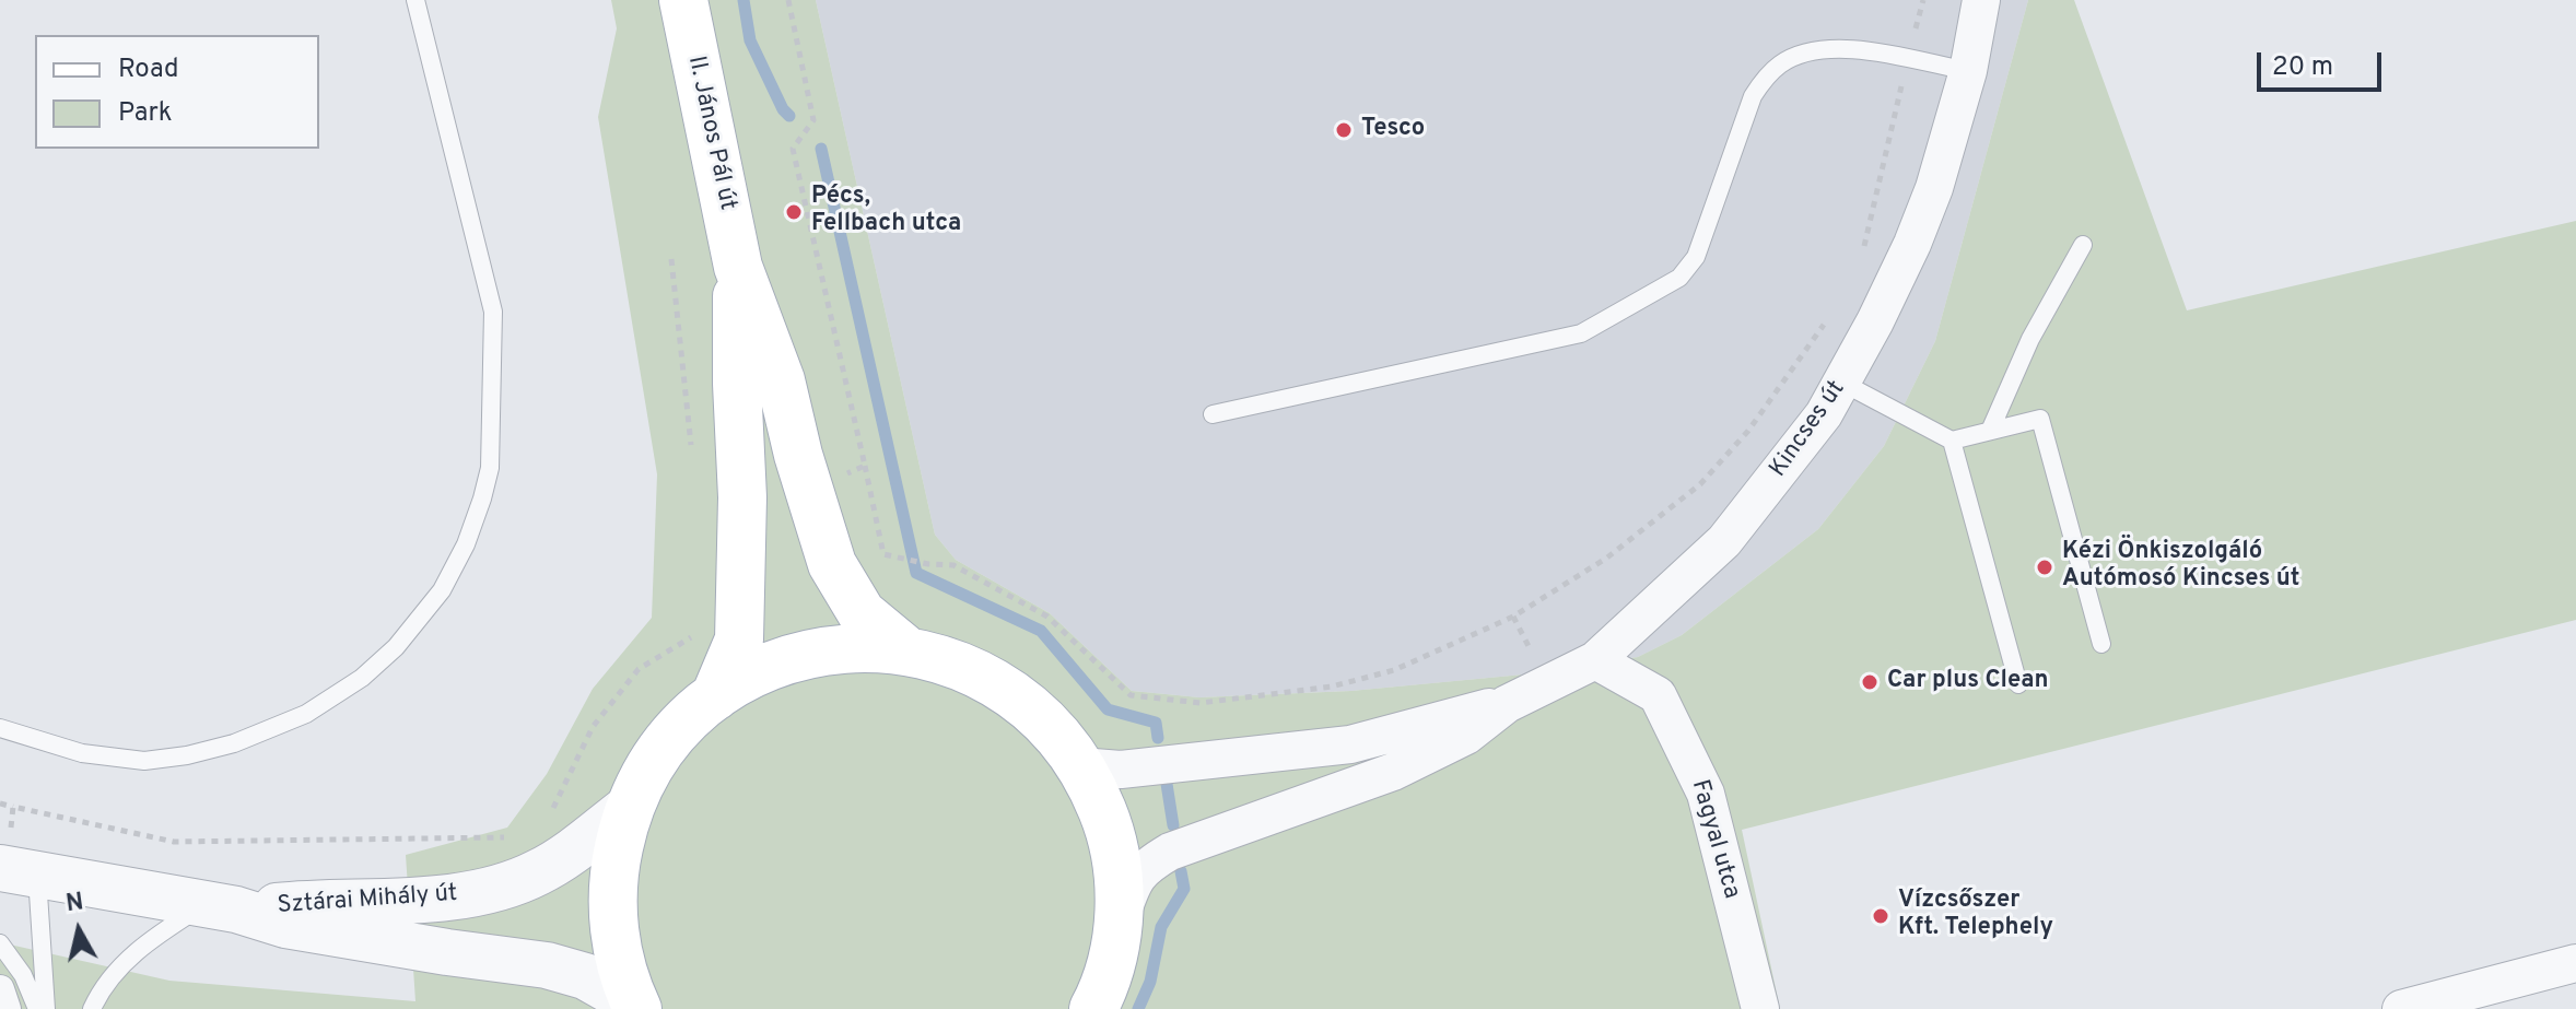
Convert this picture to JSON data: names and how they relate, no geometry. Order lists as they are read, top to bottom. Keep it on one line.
{"streets":{"main road":["II. János Pál út"],"street":["Kincses út","Fagyal utca","Sztárai Mihály út"]},"crossings":[["Kincses út","Fagyal utca"]],"places":["Tesco","Pécs, Fellbach utca","Kézi Önkiszolgáló Autómosó Kincses út","Car plus Clean","Vízcsőszer Kft. Telephely"],"legend":["Road","Park"],"scale_bar":"20 m","north":"top"}
